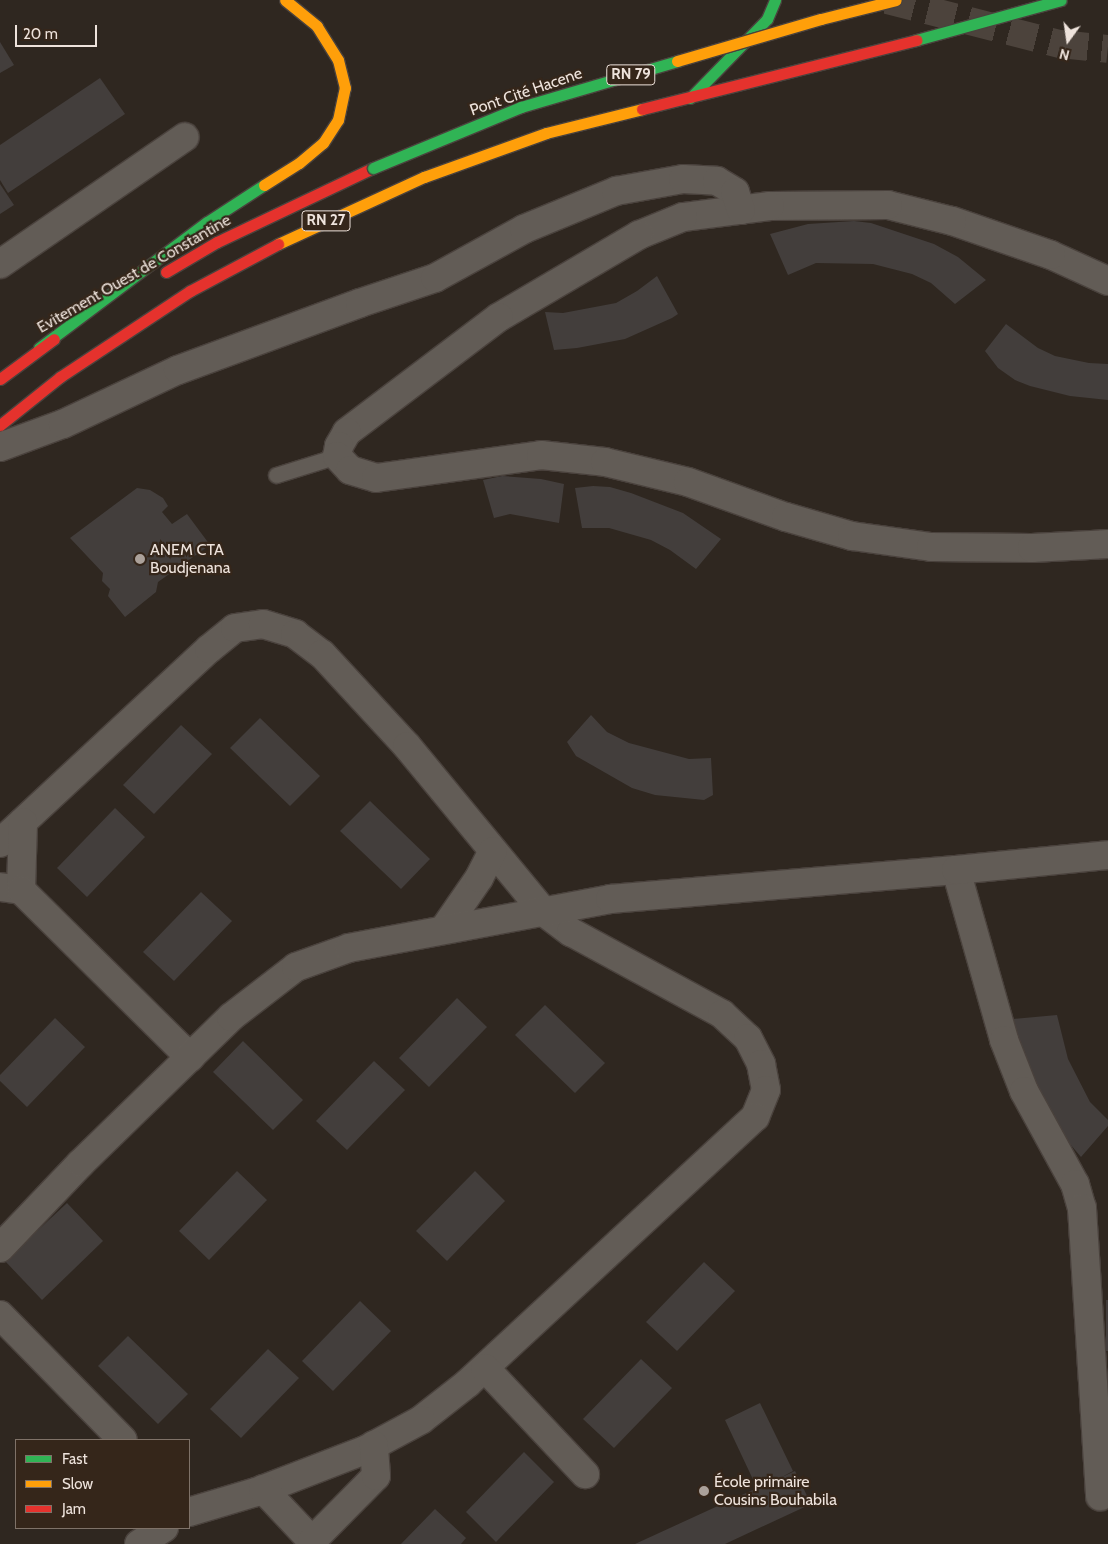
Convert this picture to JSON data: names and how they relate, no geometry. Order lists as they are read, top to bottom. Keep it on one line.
{"streets":{"highway":["RN 79","Pont Cité Hacene","RN 27","Evitement Ouest de Constantine"]},"crossings":[["Pont Cité Hacene","Evitement Ouest de Constantine"]],"places":["ANEM CTA Boudjenana","École primaire Cousins Bouhabila"],"legend":["Fast","Slow","Jam"],"scale_bar":"20 m","north":"bottom"}
